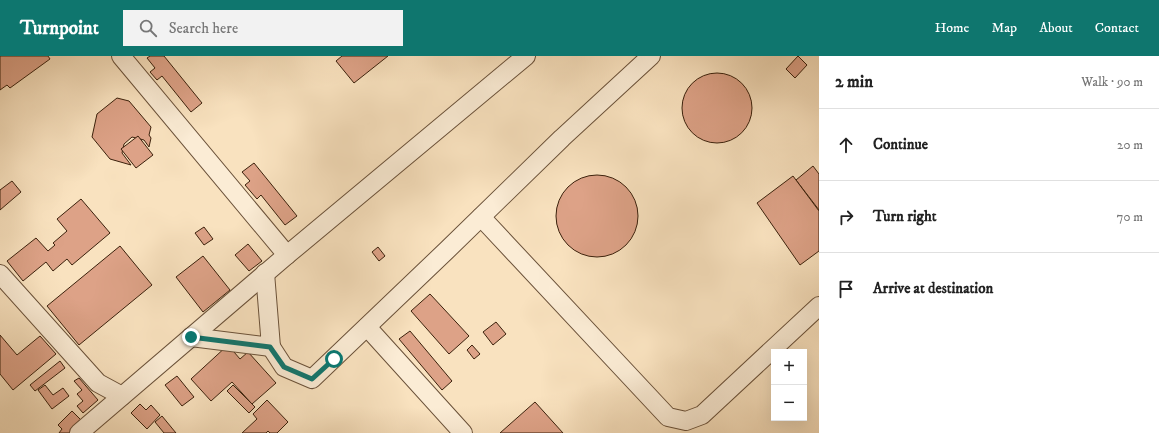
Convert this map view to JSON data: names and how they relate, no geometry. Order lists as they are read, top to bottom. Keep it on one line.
{"page":{"header":"Turnpoint","search":"Search here","nav":["Home","Map","About","Contact"],"heading":["2 min","Walk · 90 m"],"list":[["Continue","20 m"],["Turn right","70 m"],"Arrive at destination"],"map_buttons":["+","−"]}}
